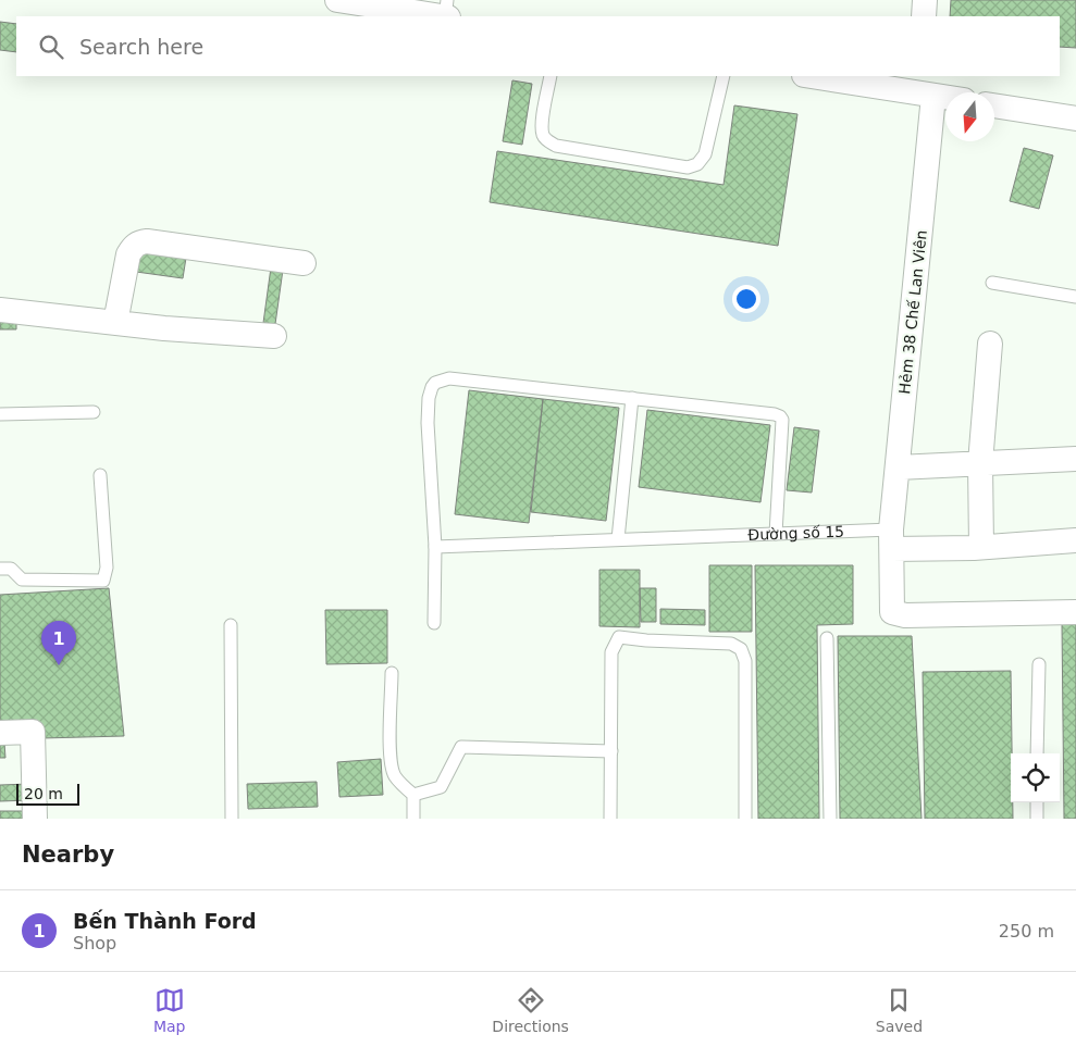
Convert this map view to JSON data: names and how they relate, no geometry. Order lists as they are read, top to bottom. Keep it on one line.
{"streets":{"street":["Hẻm 38 Chế Lan Viên"],"lane":["Đường số 15"]},"crossings":[["Hẻm 38 Chế Lan Viên","Đường số 15"]],"scale_bar":"20 m","north":"bottom","page":{"search":"Search here","pins":"1","scale":"20 m","heading":"Nearby","list":[{"mark":"1","name":"Bến Thành Ford","note":"Shop","value":"250 m"}],"nav":["Map","Directions","Saved"]}}
